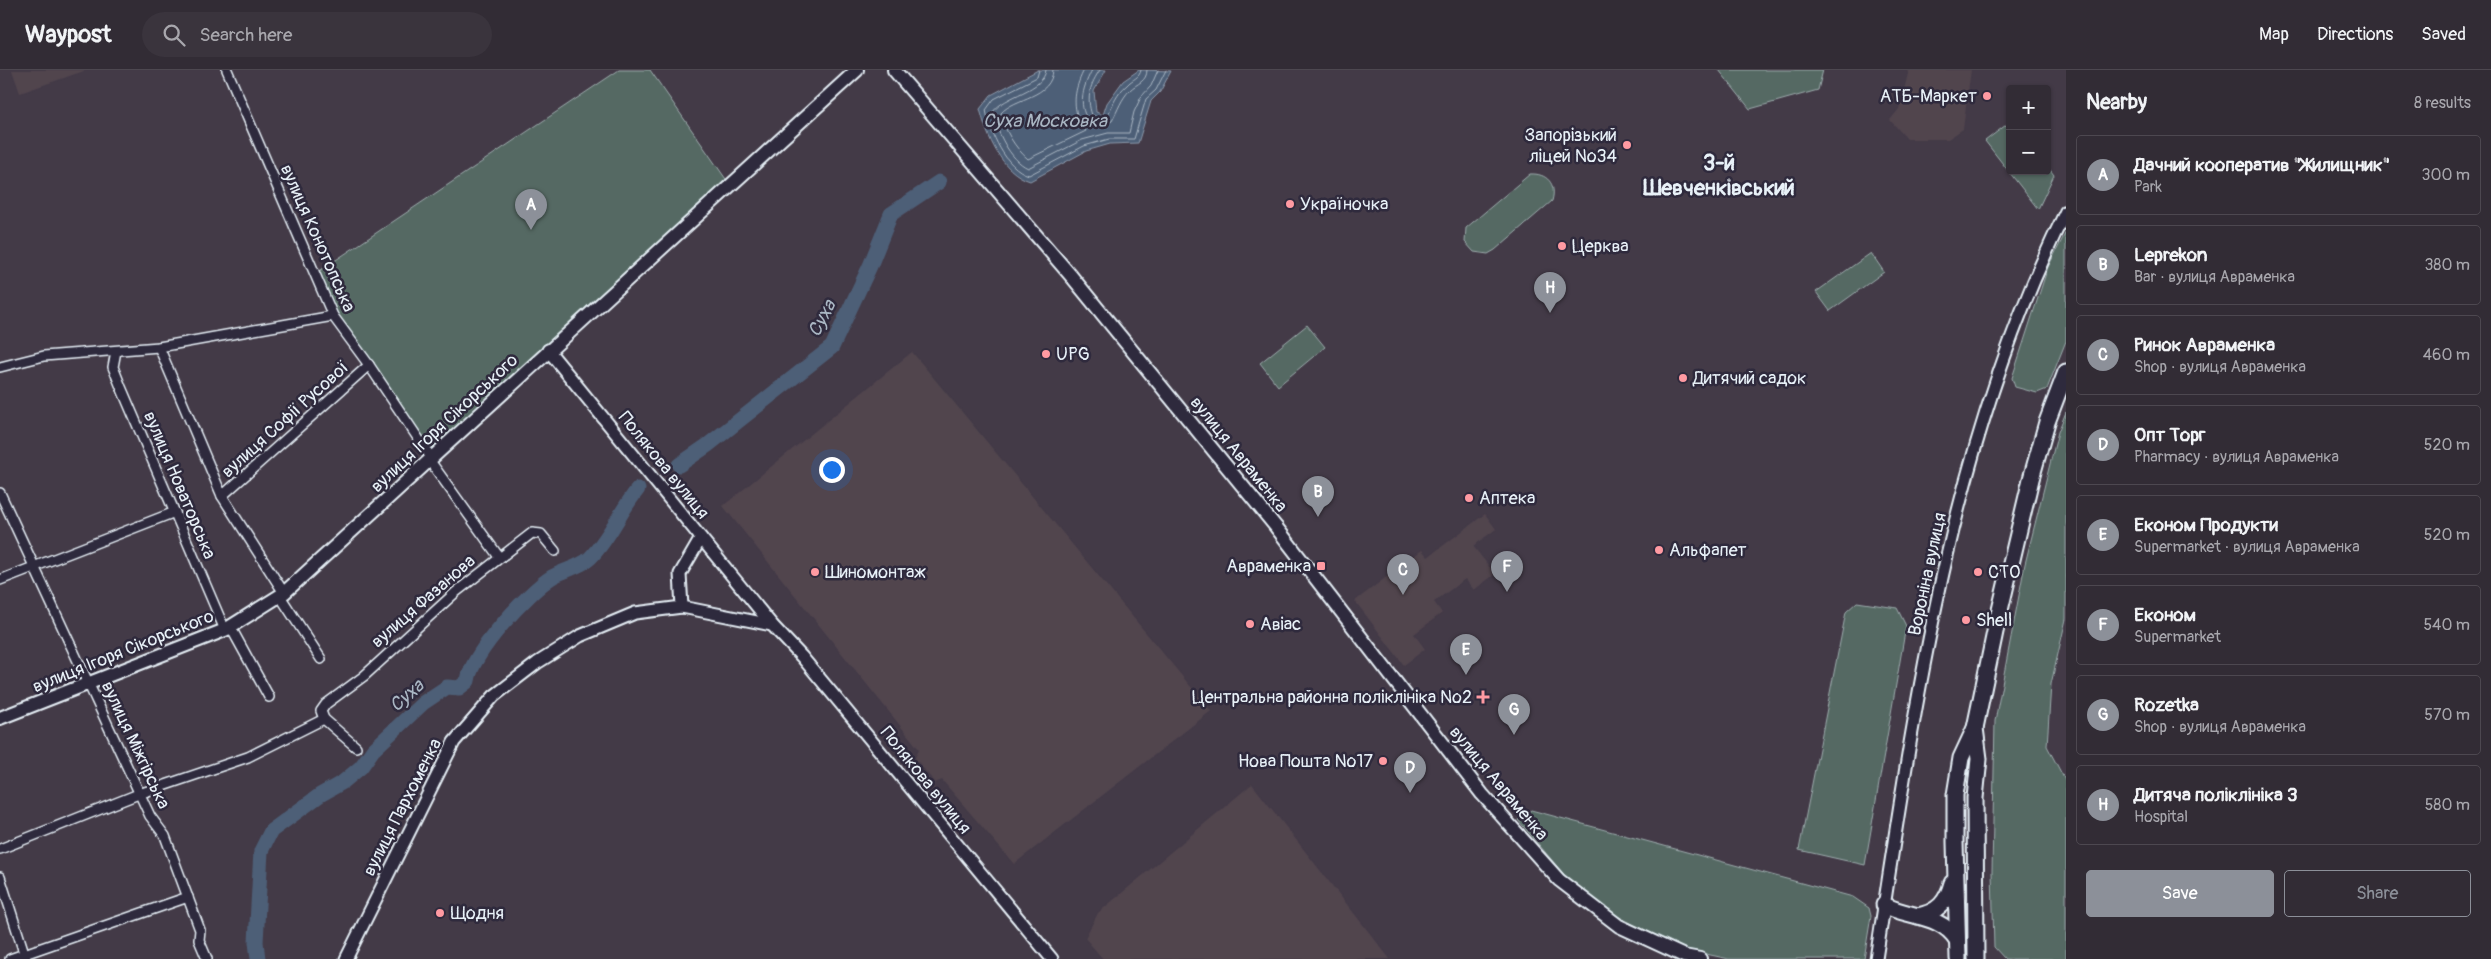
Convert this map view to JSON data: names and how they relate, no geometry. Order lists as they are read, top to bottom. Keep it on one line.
{"streets":{"main road":["вулиця Ігоря Сікорського","вулиця Авраменка"],"street":["вулиця Конотопська","вулиця Софії Русової","Полякова вулиця","вулиця Новаторська","Вороніна вулиця","вулиця Фазанова","вулиця Міжгірська","вулиця Пархоменка"]},"crossings":[["вулиця Конотопська","вулиця Софії Русової"],["вулиця Конотопська","вулиця Ігоря Сікорського"],["вулиця Конотопська","вулиця Фазанова"],["вулиця Софії Русової","вулиця Новаторська"],["вулиця Ігоря Сікорського","Полякова вулиця"],["вулиця Ігоря Сікорського","вулиця Новаторська"],["вулиця Ігоря Сікорського","вулиця Міжгірська"]],"districts":["3-й Шевченківський"],"water":["Суха Московка","Суха"],"places":{"other":["АТБ-Маркет","Запорізький ліцей №34","Україночка","Церква","UPG","Дитячий садок","Аптека","Альфапет","Шиномонтаж","СТО","Shell","Авіас","Нова Пошта №17","Щодня"],"transit":["Авраменка"],"health":["Центральна районна поліклініка №2"]},"page":{"header":"Waypost","search":"Search here","nav":["Map","Directions","Saved"],"heading":["Nearby","8 results"],"map_buttons":["+","−"],"list":[{"mark":"A","name":"Дачний кооператив \"Жилищник\"","note":"Park","value":"300 m"},{"mark":"B","name":"Leprekon","note":"Bar · вулиця Авраменка","value":"380 m"},{"mark":"C","name":"Ринок Авраменка","note":"Shop · вулиця Авраменка","value":"460 m"},{"mark":"D","name":"Опт Торг","note":"Pharmacy · вулиця Авраменка","value":"520 m"},{"mark":"E","name":"Економ Продукти","note":"Supermarket · вулиця Авраменка","value":"520 m"},{"mark":"F","name":"Економ","note":"Supermarket","value":"540 m"},{"mark":"G","name":"Rozetka","note":"Shop · вулиця Авраменка","value":"570 m"},{"mark":"H","name":"Дитяча поліклініка 3","note":"Hospital","value":"580 m"}],"pins":["A","H","B","F","C","E","G","D"],"buttons":["Save","Share"]}}
